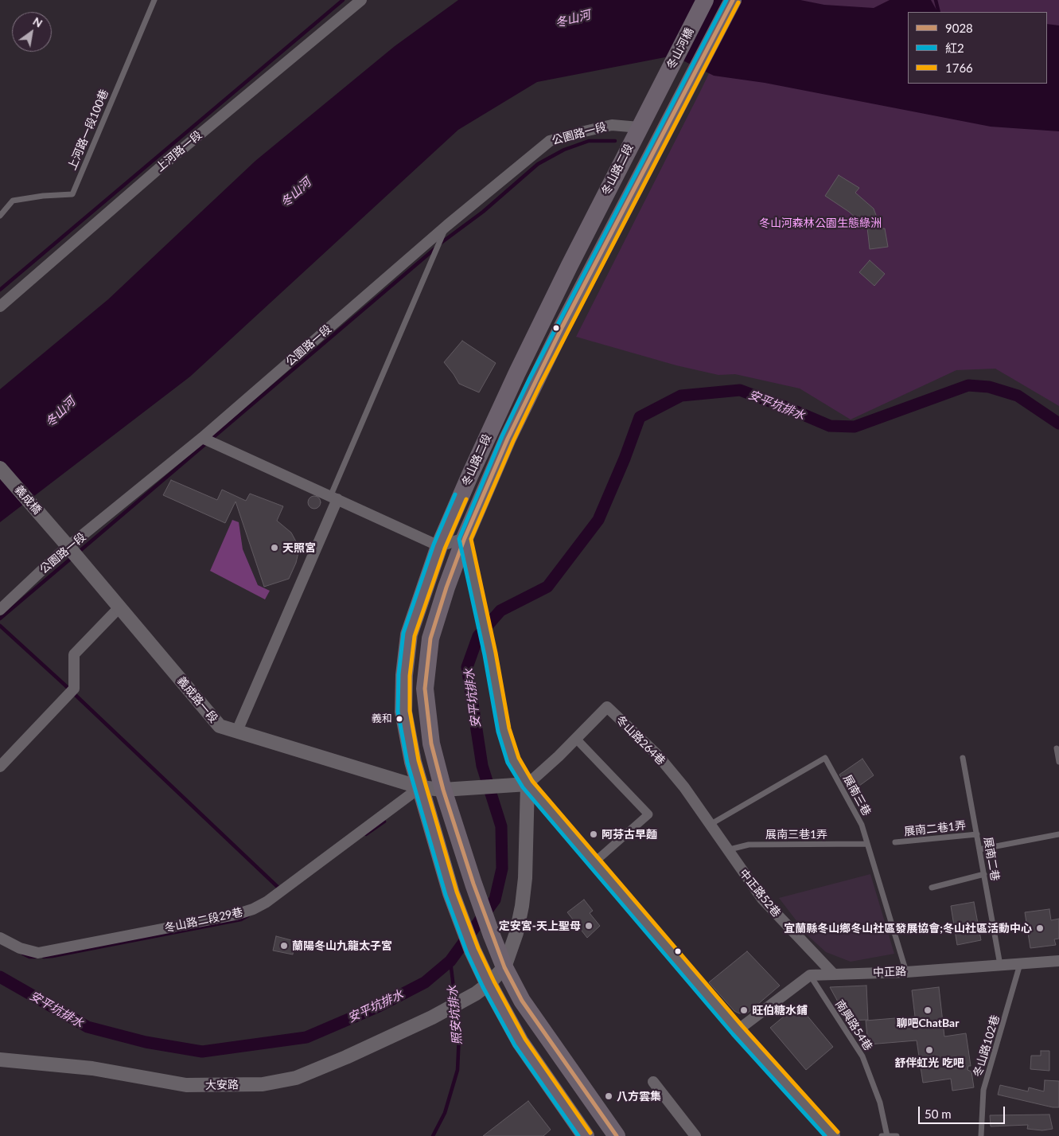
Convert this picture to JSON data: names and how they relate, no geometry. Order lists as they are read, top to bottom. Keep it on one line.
{"streets":{"main road":["冬山河橋","冬山路二段"],"street":["公園路一段","上河路一段","義成橋","義成路一段","冬山路264巷","中正路52巷","冬山路二段29巷","中正路","大安路"],"lane":["上河路一段100巷","展南三巷","展南二巷1弄","展南三巷1弄","展南二巷","南興路54巷","冬山路102巷"]},"crossings":[["冬山河橋","冬山路二段"],["公園路一段","冬山路二段"],["公園路一段","義成路一段"],["冬山路二段","義成路一段"],["冬山路二段","冬山路二段29巷"],["冬山路二段","大安路"],["義成橋","義成路一段"],["義成路一段","冬山路264巷"],["義成路一段","冬山路二段29巷"],["冬山路264巷","展南三巷"],["冬山路264巷","中正路52巷"],["展南三巷","展南三巷1弄"],["展南三巷","中正路52巷"],["展南三巷","中正路"],["展南二巷1弄","展南二巷"],["展南三巷1弄","中正路52巷"],["展南二巷","中正路"],["中正路52巷","中正路"],["中正路","南興路54巷"],["中正路","冬山路102巷"]],"water":["冬山河","安平坑排水","照安坑排水"],"parks":["冬山河森林公園生態綠洲"],"places":["天照宮","義和","阿芬古早麵","定安宮-天上聖母","宜蘭縣冬山鄉冬山社區發展協會;冬山社區活動中心","蘭陽冬山九龍太子宮","旺伯糖水鋪","聊吧ChatBar","舒伴虹光 吃吧","八方雲集"],"lines":["transit line 9028","transit line 紅2","transit line 1766"],"legend":["9028","紅2","1766"],"scale_bar":"50 m","north":"top right"}
